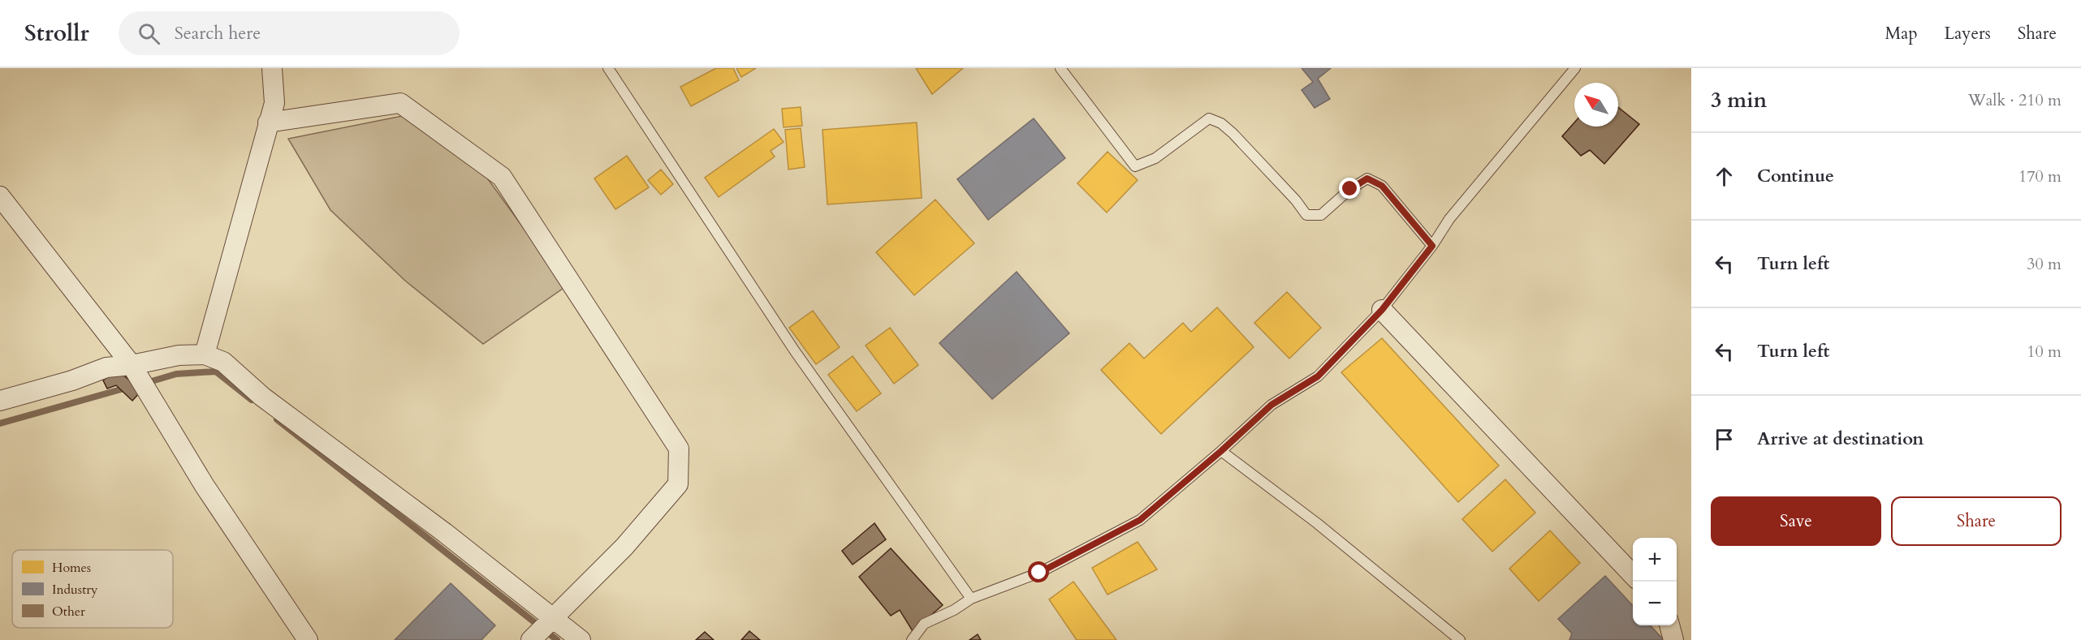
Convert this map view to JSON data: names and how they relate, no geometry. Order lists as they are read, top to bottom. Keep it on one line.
{"legend":["Homes","Industry","Other"],"north":"top left","page":{"header":"Strollr","search":"Search here","nav":["Map","Layers","Share"],"heading":["3 min","Walk · 210 m"],"list":[["Continue","170 m"],["Turn left","30 m"],["Turn left","10 m"],"Arrive at destination"],"buttons":["Save","Share"],"map_buttons":["+","−"]}}
